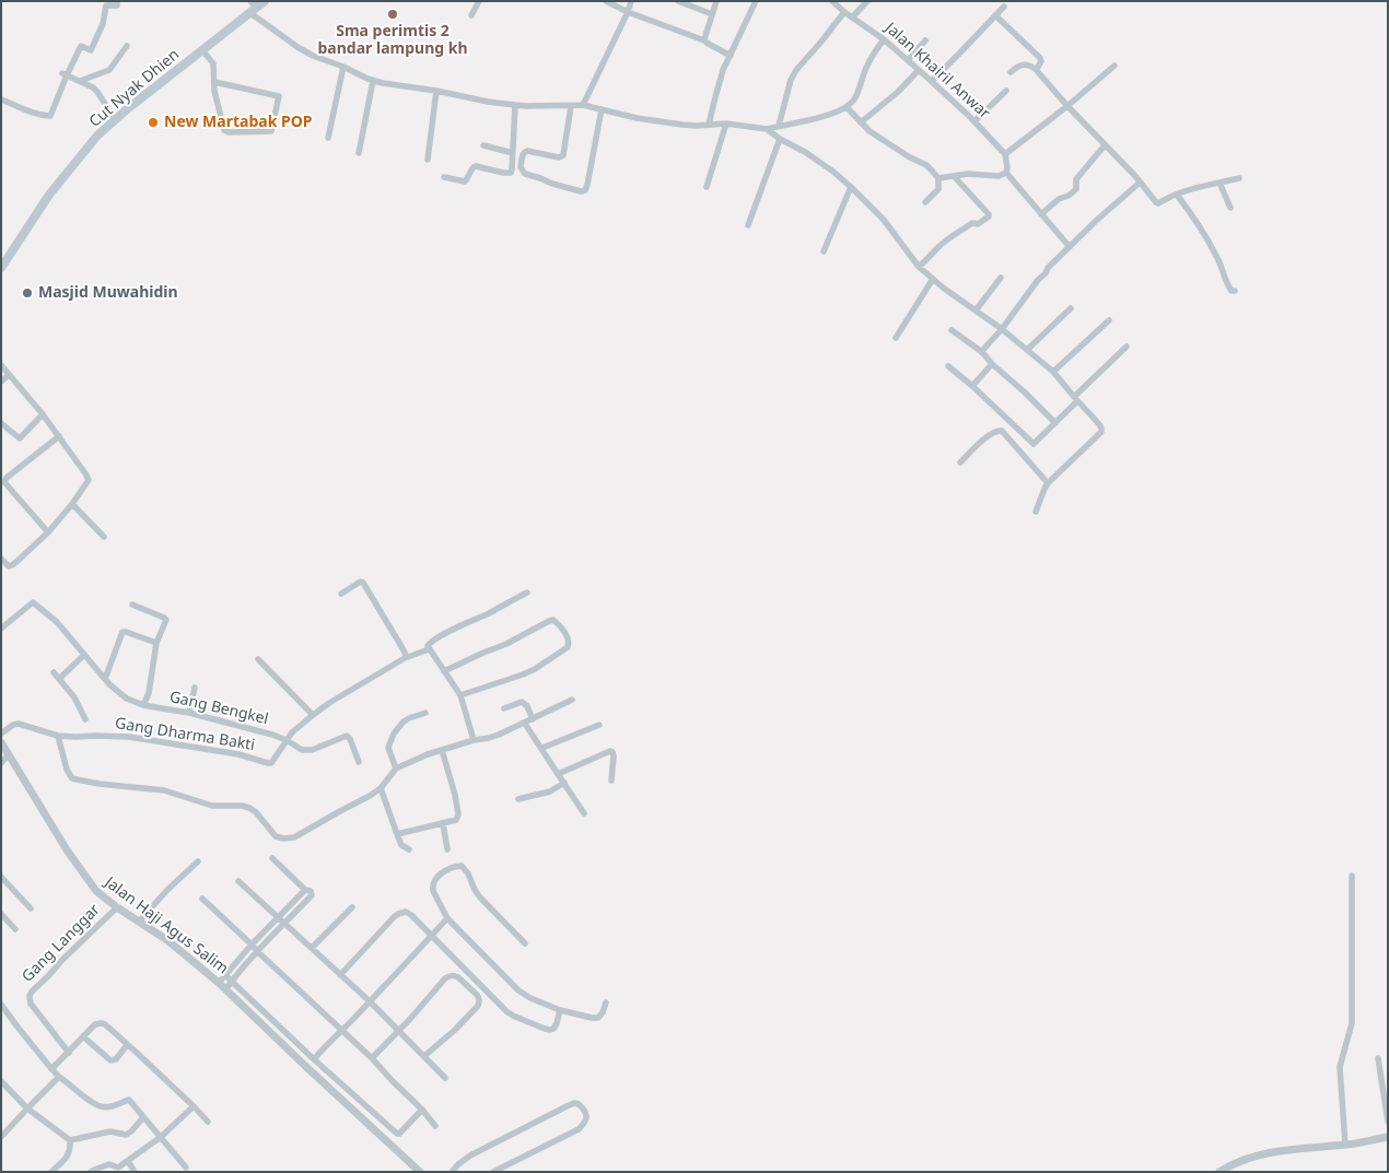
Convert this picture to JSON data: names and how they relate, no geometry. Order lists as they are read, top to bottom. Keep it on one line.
{"streets":{"main road":["Cut Nyak Dhien"],"street":["Jalan Khairil Anwar","Gang Bengkel","Gang Dharma Bakti","Jalan Haji Agus Salim","Gang Langgar"]},"crossings":[["Gang Bengkel","Gang Dharma Bakti"],["Jalan Haji Agus Salim","Gang Langgar"]],"places":["Sma perimtis 2 bandar lampung kh","New Martabak POP","Masjid Muwahidin"]}
